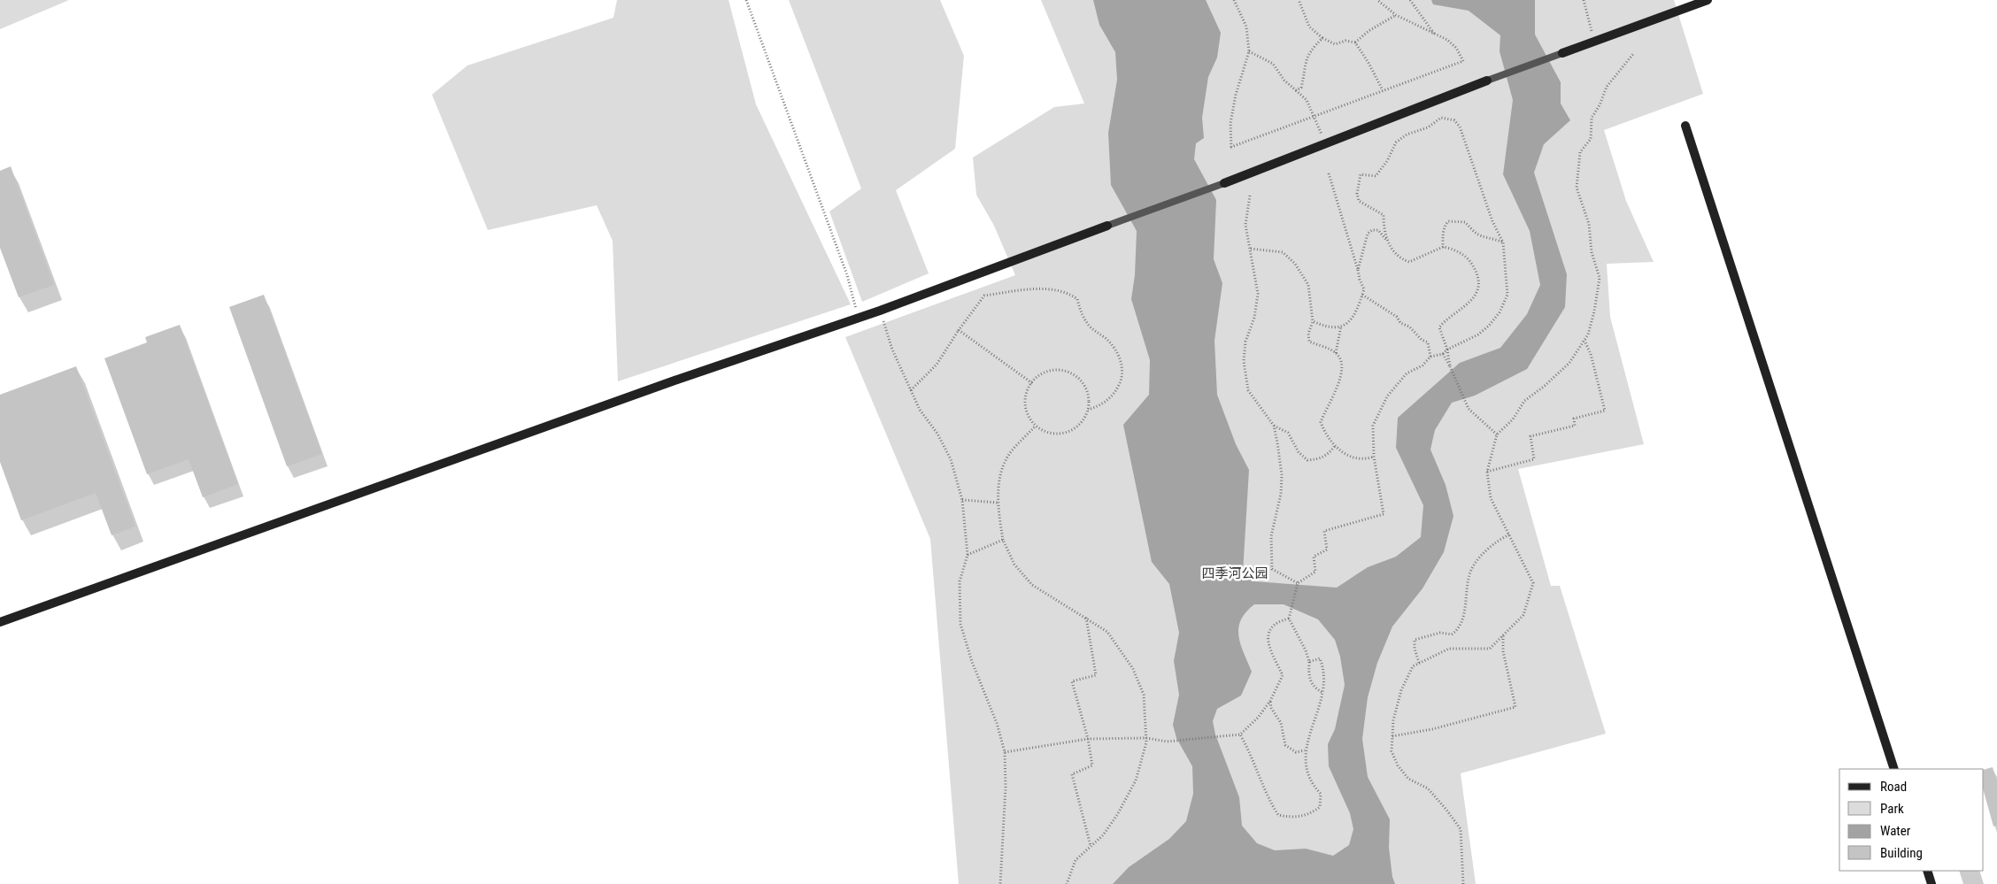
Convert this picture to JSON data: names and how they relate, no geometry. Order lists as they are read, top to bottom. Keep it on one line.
{"parks":["四季河公园"],"legend":["Road","Park","Water","Building"]}
